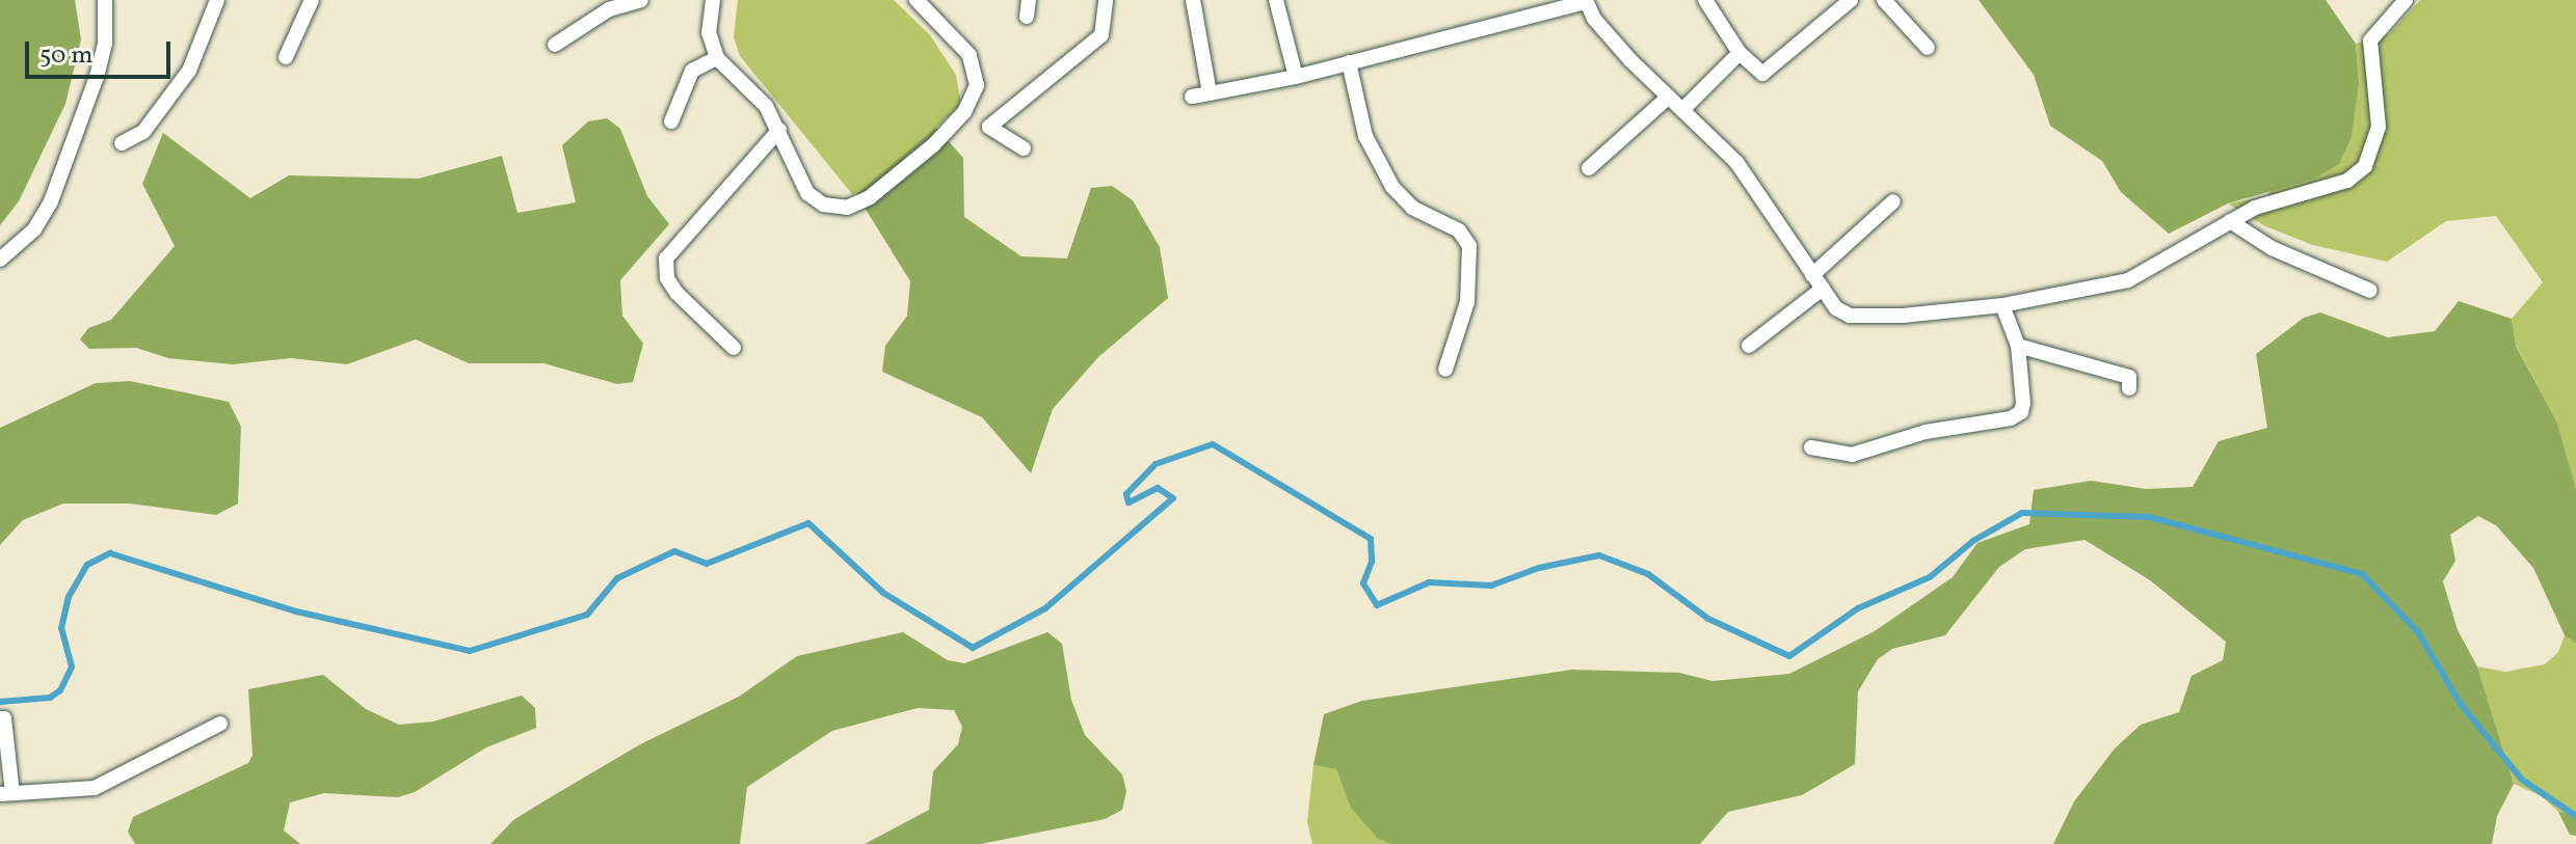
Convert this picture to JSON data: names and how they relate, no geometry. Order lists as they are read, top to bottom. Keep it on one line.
{"scale_bar":"50 m"}
